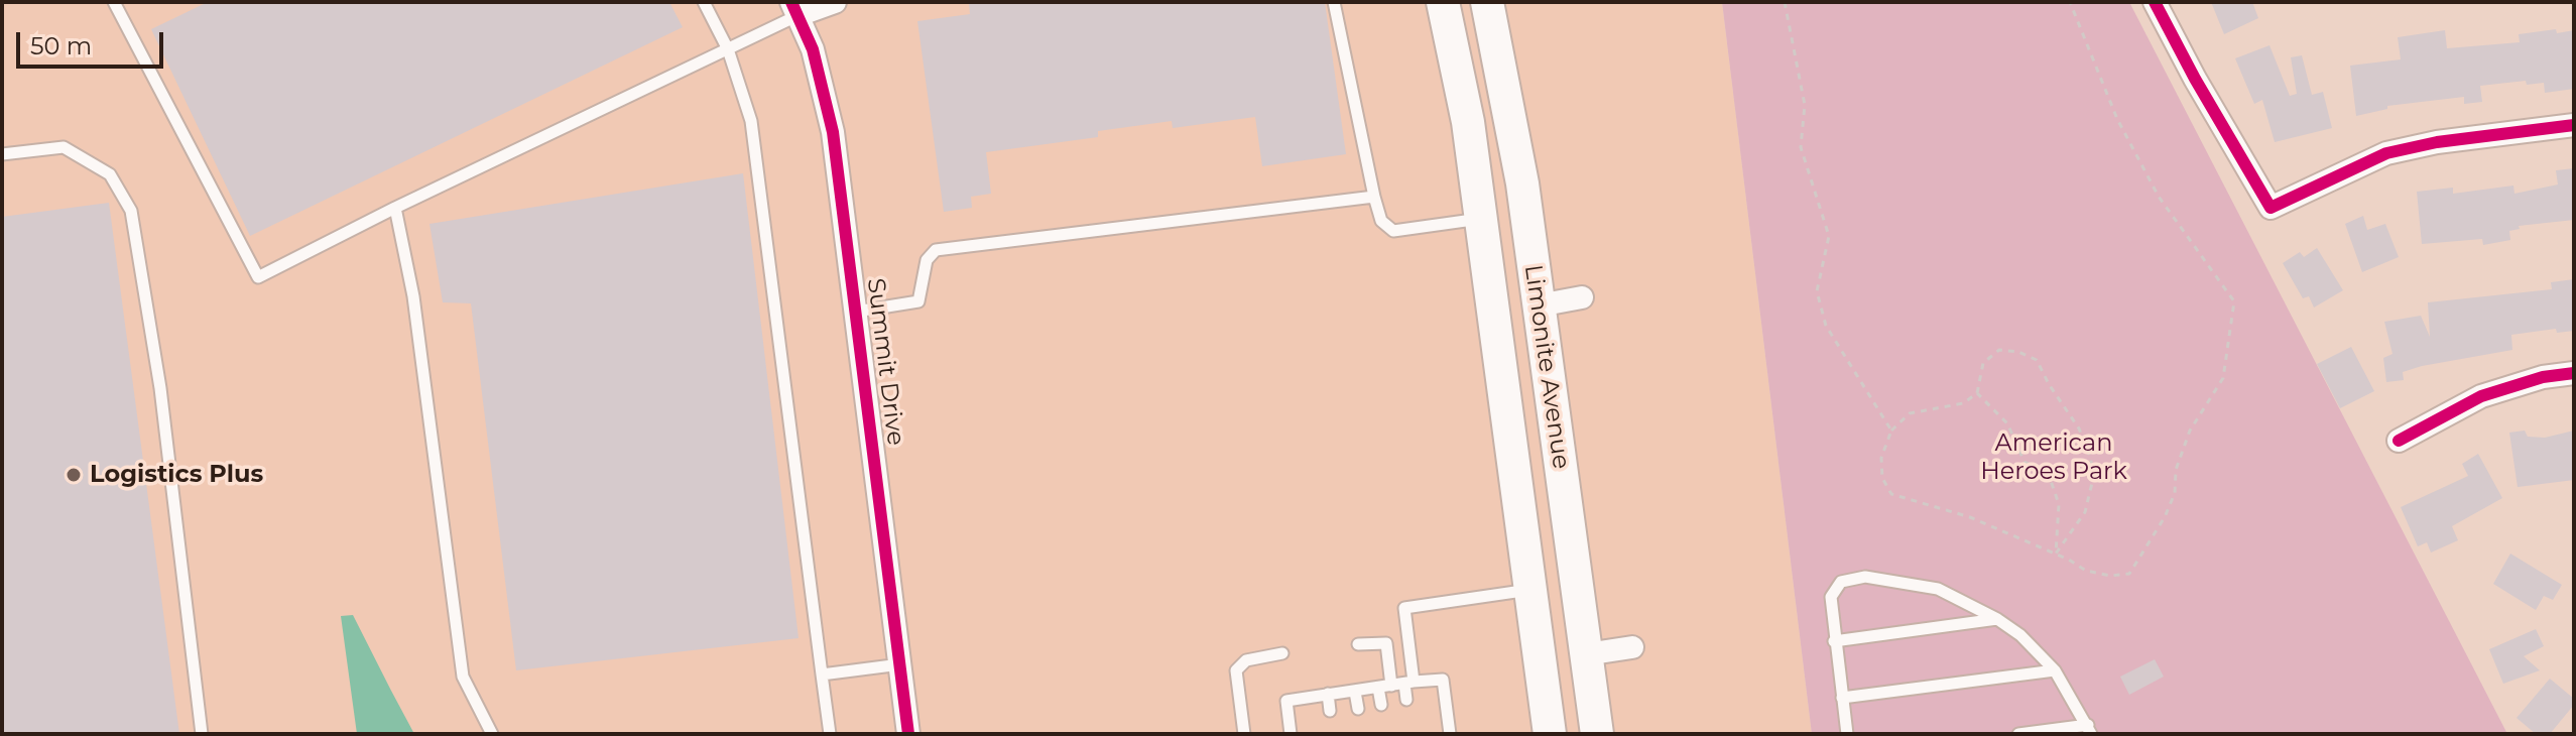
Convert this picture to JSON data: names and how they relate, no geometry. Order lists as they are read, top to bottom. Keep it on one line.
{"streets":{"main road":["Limonite Avenue"],"street":["Summit Drive"]},"parks":["American Heroes Park"],"places":["Logistics Plus"],"scale_bar":"50 m"}
